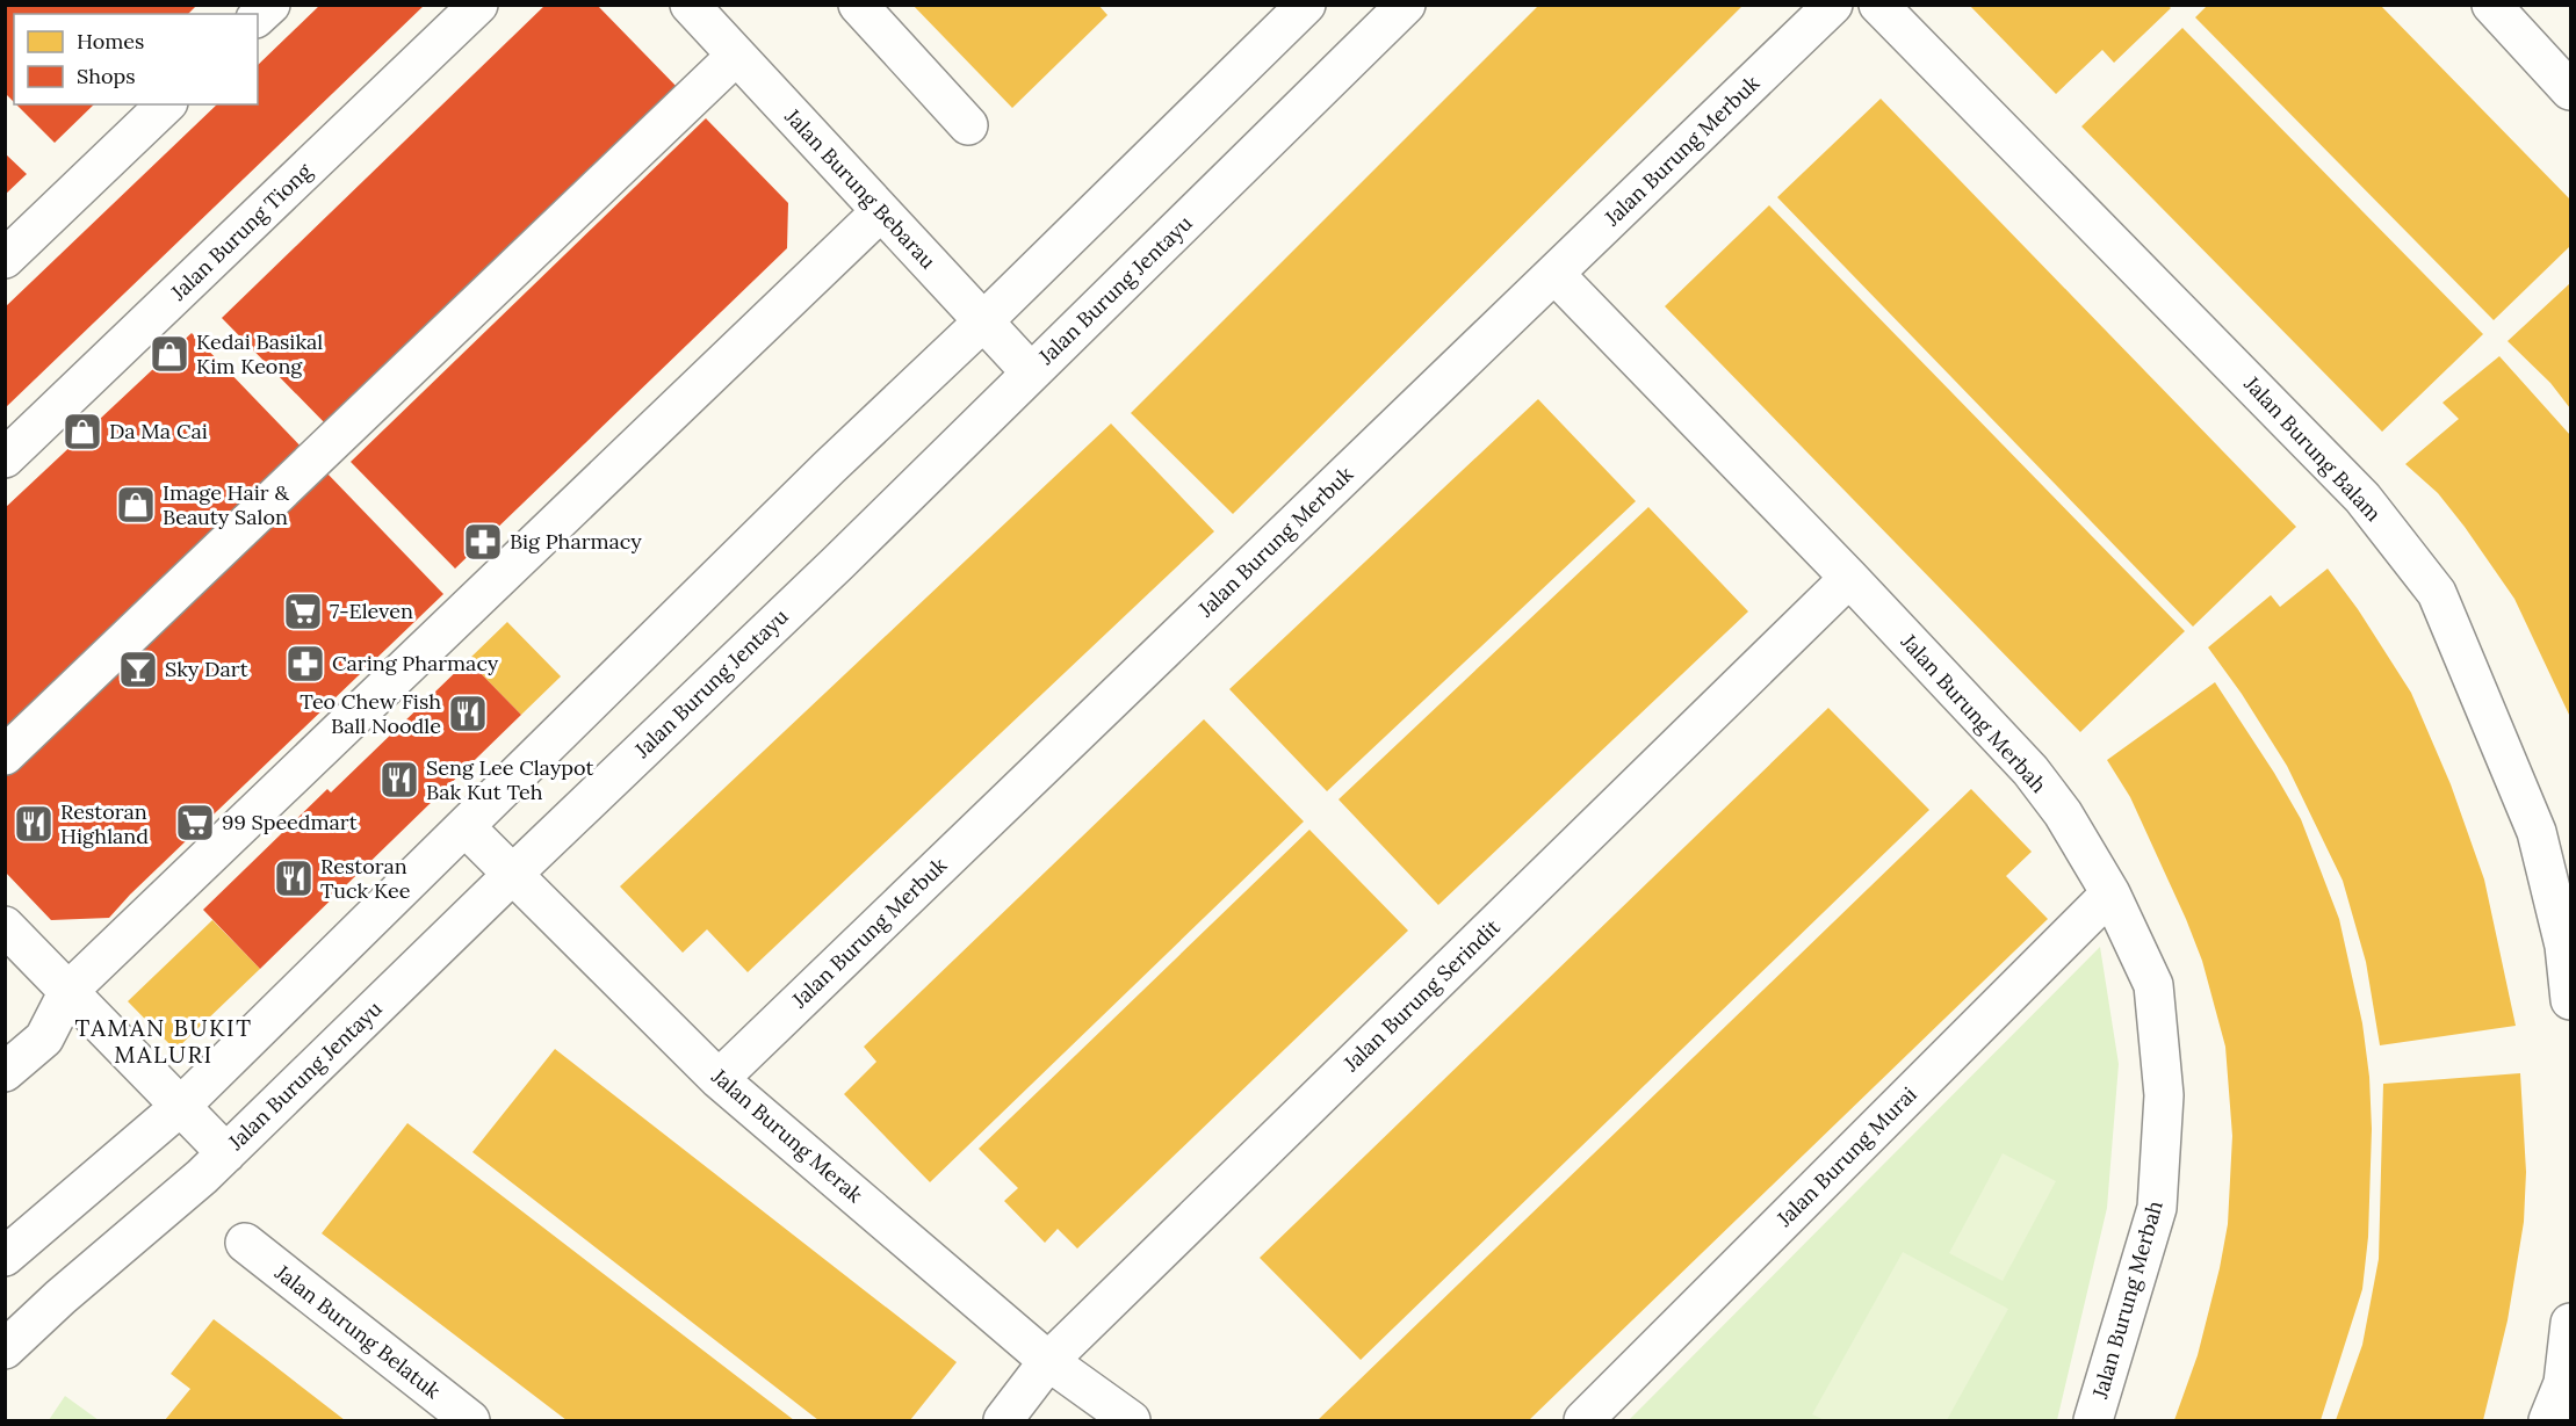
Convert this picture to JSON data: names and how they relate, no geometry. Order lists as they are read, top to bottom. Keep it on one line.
{"streets":{"street":["Jalan Burung Merbuk","Jalan Burung Bebarau","Jalan Burung Tiong","Jalan Burung Jentayu","Jalan Burung Balam","Jalan Burung Merbah","Jalan Burung Serindit","Jalan Burung Merak","Jalan Burung Murai","Jalan Burung Belatuk"]},"crossings":[["Jalan Burung Merbuk","Jalan Burung Merbah"],["Jalan Burung Merbuk","Jalan Burung Merak"],["Jalan Burung Bebarau","Jalan Burung Jentayu"],["Jalan Burung Jentayu","Jalan Burung Merak"],["Jalan Burung Merbah","Jalan Burung Serindit"],["Jalan Burung Merbah","Jalan Burung Murai"],["Jalan Burung Serindit","Jalan Burung Merak"]],"districts":["TAMAN BUKIT MALURI"],"places":{"shop":["Kedai Basikal Kim Keong","Da Ma Cai","Image Hair & Beauty Salon"],"pharmacy":["Big Pharmacy","Caring Pharmacy"],"supermarket":["7-Eleven","99 Speedmart"],"bar":["Sky Dart"],"restaurant":["Teo Chew Fish Ball Noodle","Seng Lee Claypot Bak Kut Teh","Restoran Highland","Restoran Tuck Kee"]},"legend":["Homes","Shops"]}
